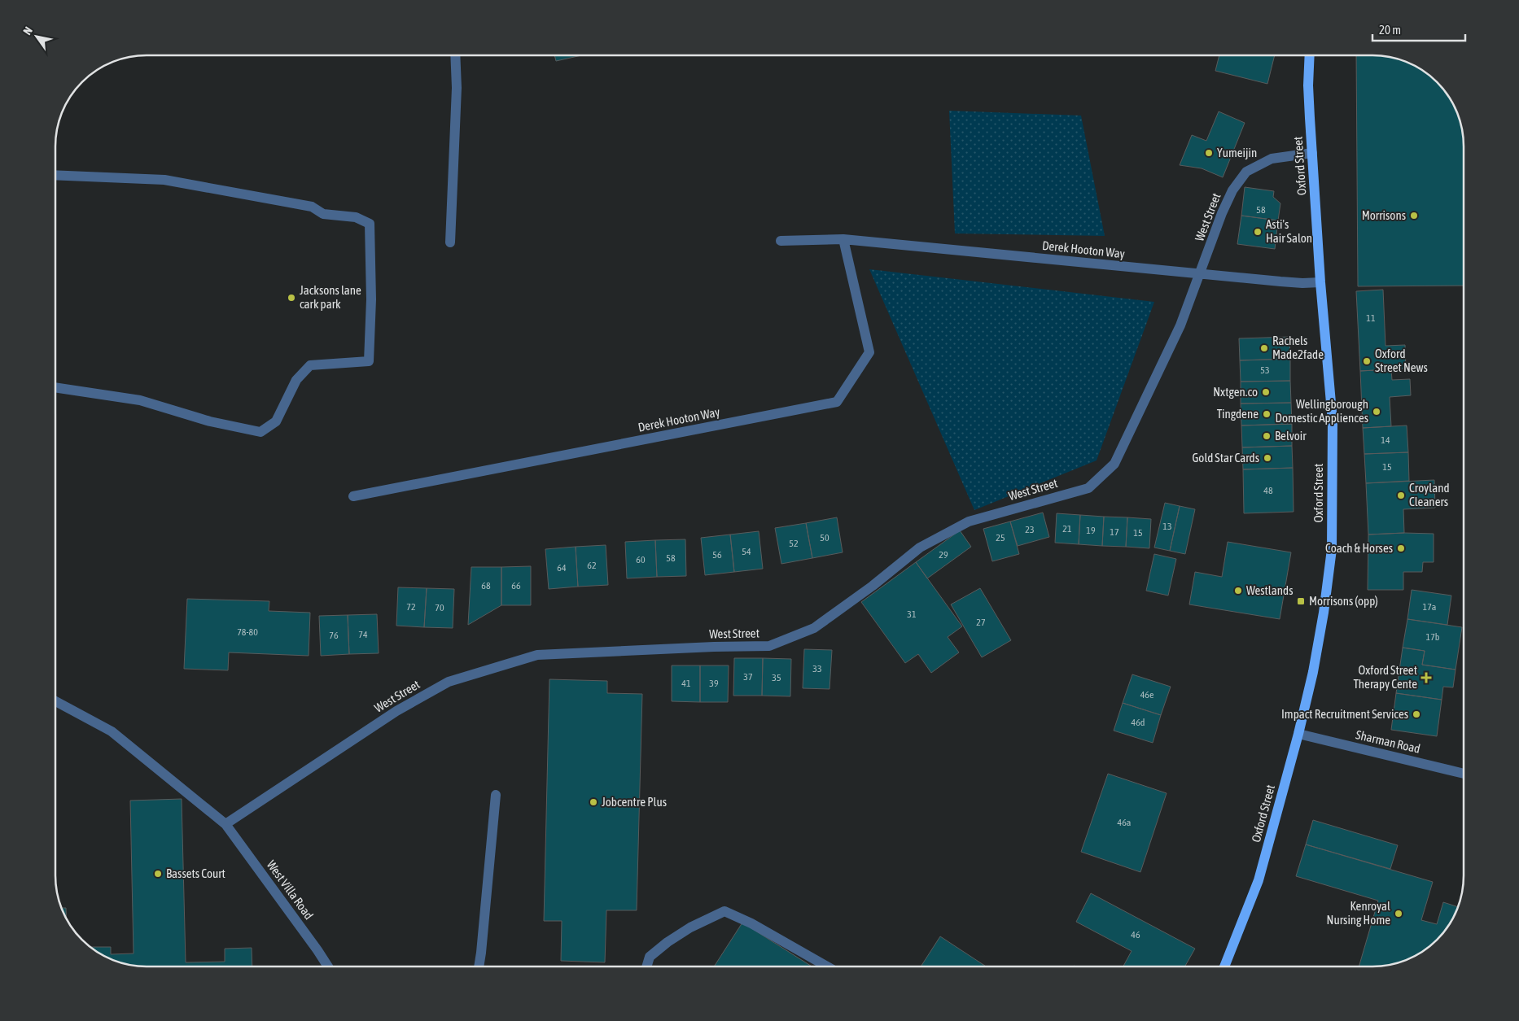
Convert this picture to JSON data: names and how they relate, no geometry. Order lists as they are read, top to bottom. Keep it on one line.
{"streets":{"main road":["Oxford Street"],"street":["West Street","Derek Hooton Way","Sharman Road","West Villa Road"]},"crossings":[["Oxford Street","West Street"],["Oxford Street","Derek Hooton Way"],["Oxford Street","Sharman Road"],["West Street","Derek Hooton Way"],["West Street","West Villa Road"]],"places":{"other":["Yumeijin","Morrisons","Asti's Hair Salon","Jacksons lane cark park","Rachels Made2fade","Oxford Street News","Nxtgen.co","Wellingborough Domestic Appliences","Tingdene","Belvoir","Gold Star Cards","Croyland Cleaners","Coach & Horses","Westlands","Impact Recruitment Services","Jobcentre Plus","Bassets Court","Kenroyal Nursing Home"],"transit":["Morrisons (opp)"],"health":["Oxford Street Therapy Cente"]},"house_numbers":["58","11","53","14","15","48","13","21","23","19","17","15","50","25","52","54","56","29","58","60","62","64","68","66","72","17a","70","31","27","78-80","74","76","17b","33","37","35","41","39","46e","46d","46a","46"],"scale_bar":"20 m","north":"top left"}
